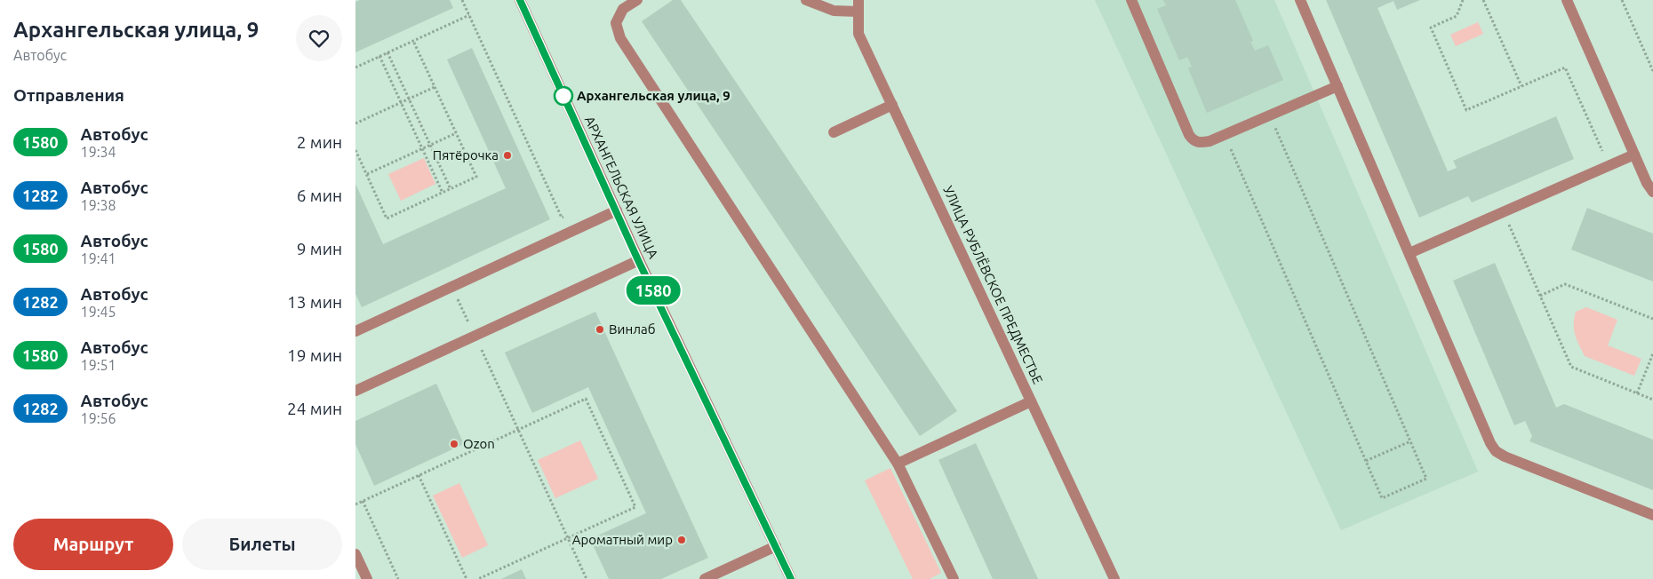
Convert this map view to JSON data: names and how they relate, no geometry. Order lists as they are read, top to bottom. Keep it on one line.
{"streets":{"street":["АРХАНГЕЛЬСКАЯ УЛИЦА","УЛИЦА РУБЛЁВСКОЕ ПРЕДМЕСТЬЕ"]},"places":["Архангельская улица, 9","Пятёрочка","Винлаб","Ozon","Ароматный мир"],"lines":["bus line 1580"],"page":{"heading":[["Архангельская улица, 9","Автобус"],"Отправления"],"on_map":"1580","list":[{"mark":"1580","name":"Автобус","note":"19:34","value":"2 мин"},{"mark":"1282","name":"Автобус","note":"19:38","value":"6 мин"},{"mark":"1580","name":"Автобус","note":"19:41","value":"9 мин"},{"mark":"1282","name":"Автобус","note":"19:45","value":"13 мин"},{"mark":"1580","name":"Автобус","note":"19:51","value":"19 мин"},{"mark":"1282","name":"Автобус","note":"19:56","value":"24 мин"}],"buttons":["Маршрут","Билеты"]}}
